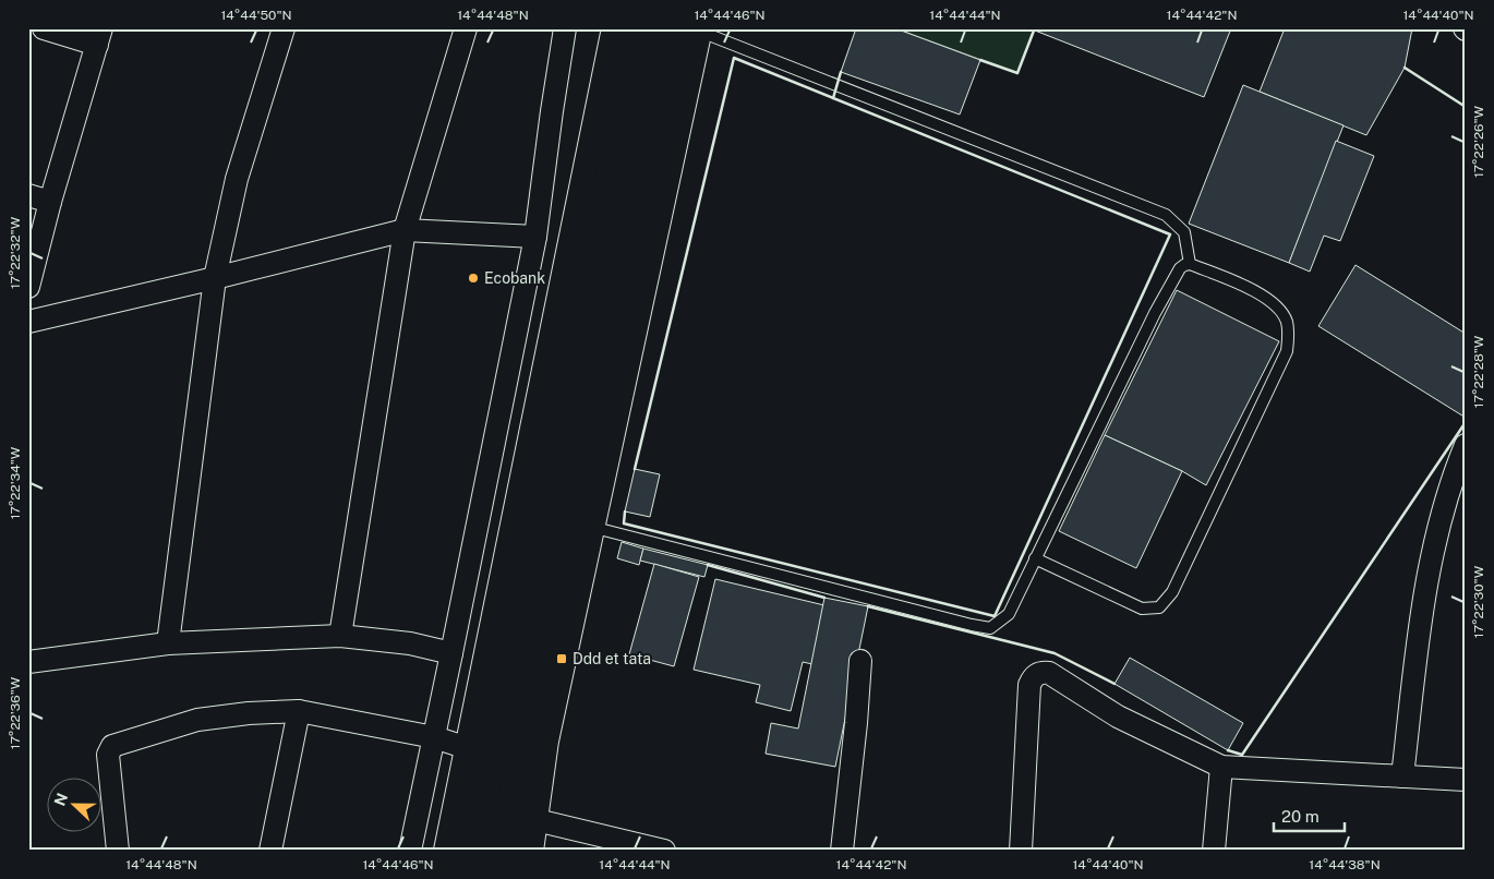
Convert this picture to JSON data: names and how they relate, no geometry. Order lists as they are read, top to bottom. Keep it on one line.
{"places":{"other":["Ecobank"],"transit":["Ddd et tata"]},"scale_bar":"20 m","north":"left","coordinates":["14°44'50\"N","14°44'48\"N","14°44'46\"N","14°44'44\"N","14°44'42\"N","14°44'40\"N","17°22'26\"W","17°22'32\"W","17°22'28\"W","17°22'34\"W","17°22'30\"W","17°22'36\"W","14°44'38\"N"]}
